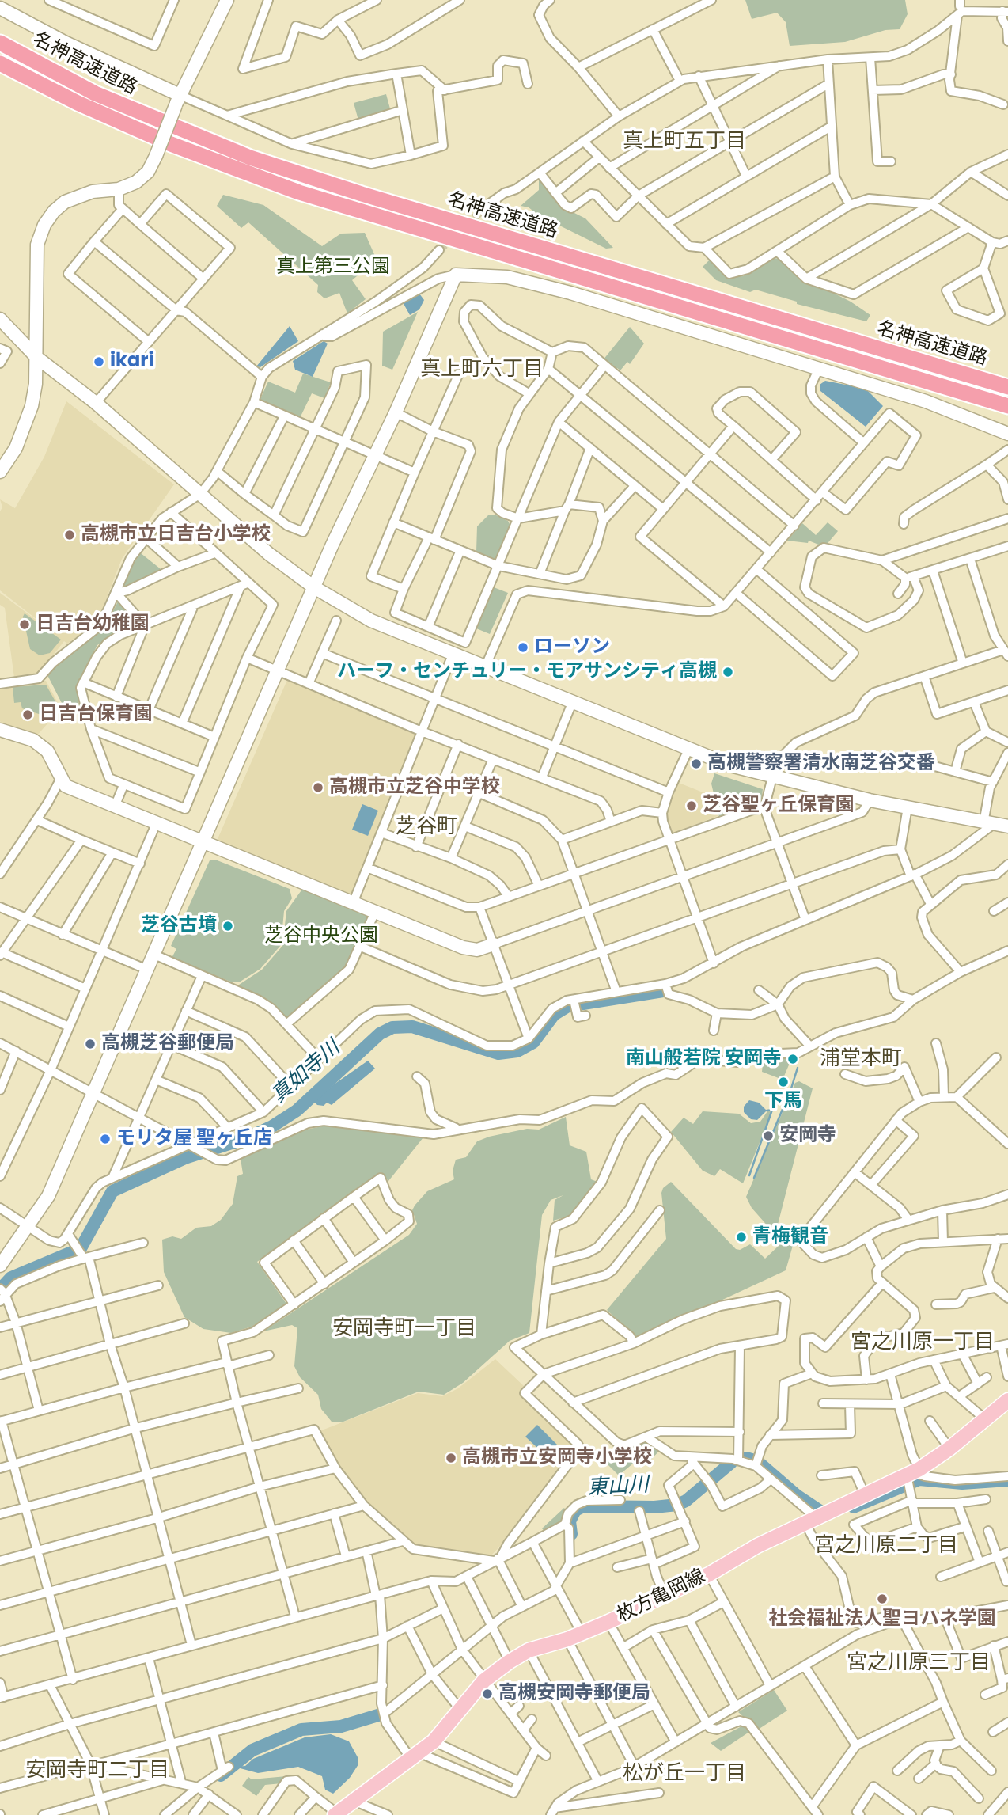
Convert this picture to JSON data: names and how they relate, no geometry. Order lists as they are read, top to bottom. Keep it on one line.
{"streets":{"highway":["名神高速道路"],"main road":["枚方亀岡線"]},"districts":["真上町五丁目","真上町六丁目","芝谷町","浦堂本町","安岡寺町一丁目","宮之川原一丁目","宮之川原二丁目","宮之川原三丁目","安岡寺町二丁目","松が丘一丁目"],"water":["真如寺川","東山川"],"parks":["真上第三公園","芝谷中央公園"],"places":["ikari","高槻市立日吉台小学校","日吉台幼稚園","ローソン","ハーフ・センチュリー・モアサンシティ高槻","日吉台保育園","高槻警察署清水南芝谷交番","高槻市立芝谷中学校","芝谷聖ヶ丘保育園","芝谷古墳","高槻芝谷郵便局","南山般若院 安岡寺","下馬","安岡寺","モリタ屋 聖ヶ丘店","青梅観音","高槻市立安岡寺小学校","社会福祉法人聖ヨハネ学園","高槻安岡寺郵便局"]}
